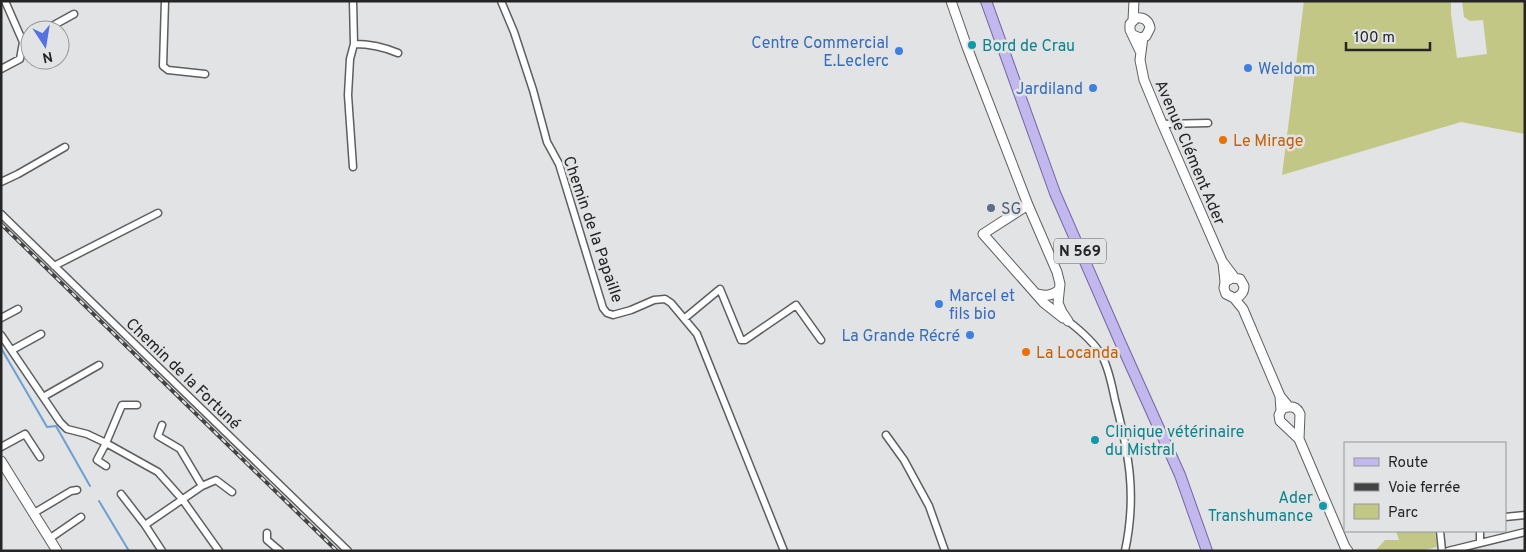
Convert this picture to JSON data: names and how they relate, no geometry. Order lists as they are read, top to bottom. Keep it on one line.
{"streets":{"main road":["N 569"],"street":["Avenue Clément Ader","Chemin de la Papaille","Chemin de la Fortuné"]},"places":["Bord de Crau","Centre Commercial E.Leclerc","Weldom","Jardiland","Le Mirage","SG","Marcel et fils bio","La Grande Récré","La Locanda","Clinique vétérinaire du Mistral","Ader Transhumance"],"legend":["Route","Voie ferrée","Parc"],"scale_bar":"100 m","north":"bottom"}
